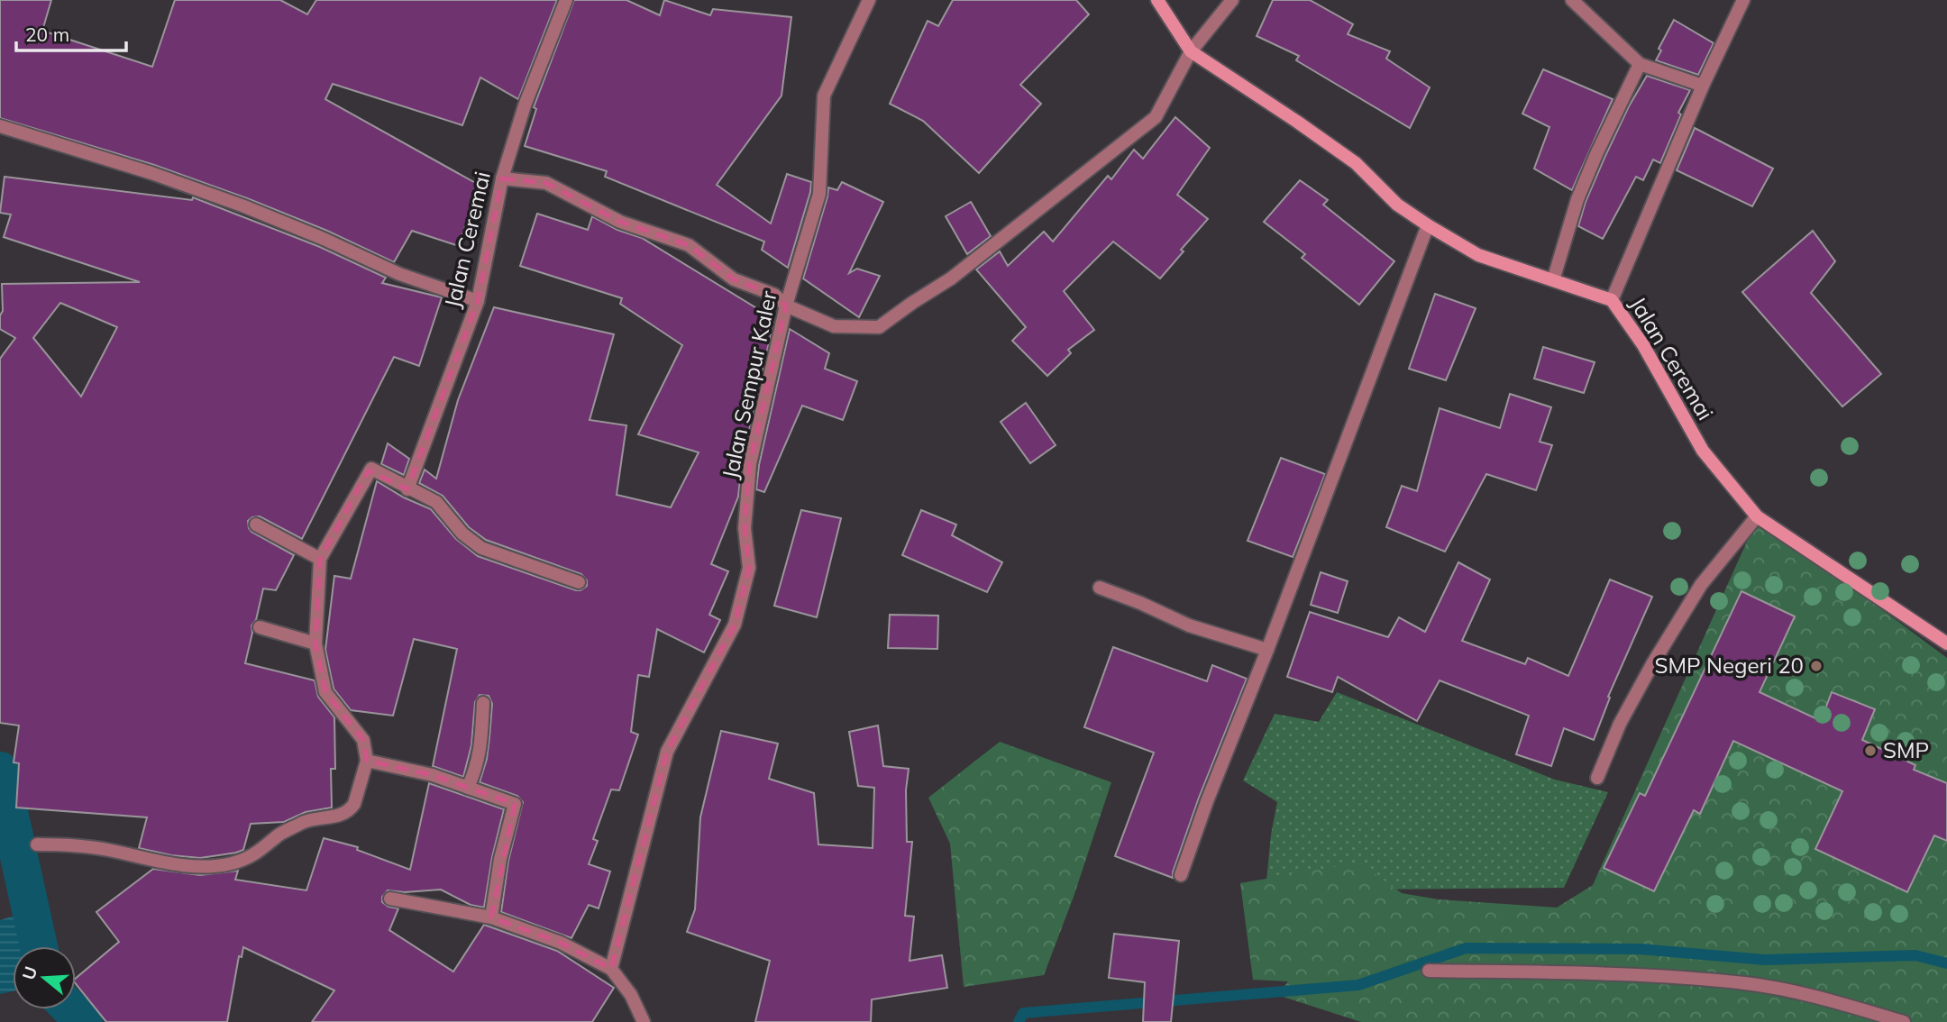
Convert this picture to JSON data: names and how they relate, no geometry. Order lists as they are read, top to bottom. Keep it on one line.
{"streets":{"street":["Jalan Ceremai","Jalan Sempur Kaler"]},"places":["SMP Negeri 20","SMP"],"scale_bar":"20 m","north":"left"}
